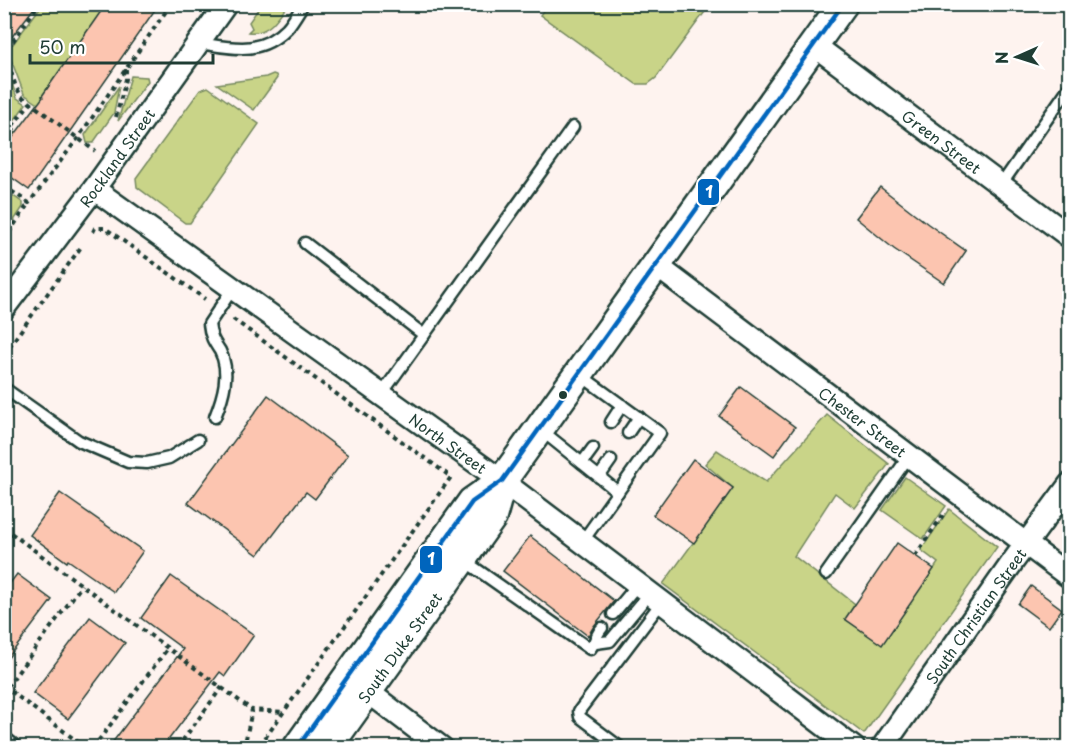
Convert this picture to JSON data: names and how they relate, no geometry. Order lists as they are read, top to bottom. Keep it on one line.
{"streets":{"main road":["South Duke Street"],"street":["Green Street","Rockland Street","Chester Street","North Street","South Christian Street"]},"crossings":[["Green Street","South Duke Street"],["Rockland Street","North Street"],["Chester Street","South Christian Street"],["Chester Street","South Duke Street"],["North Street","South Duke Street"]],"lines":["transit line 1"],"scale_bar":"50 m","north":"left"}
